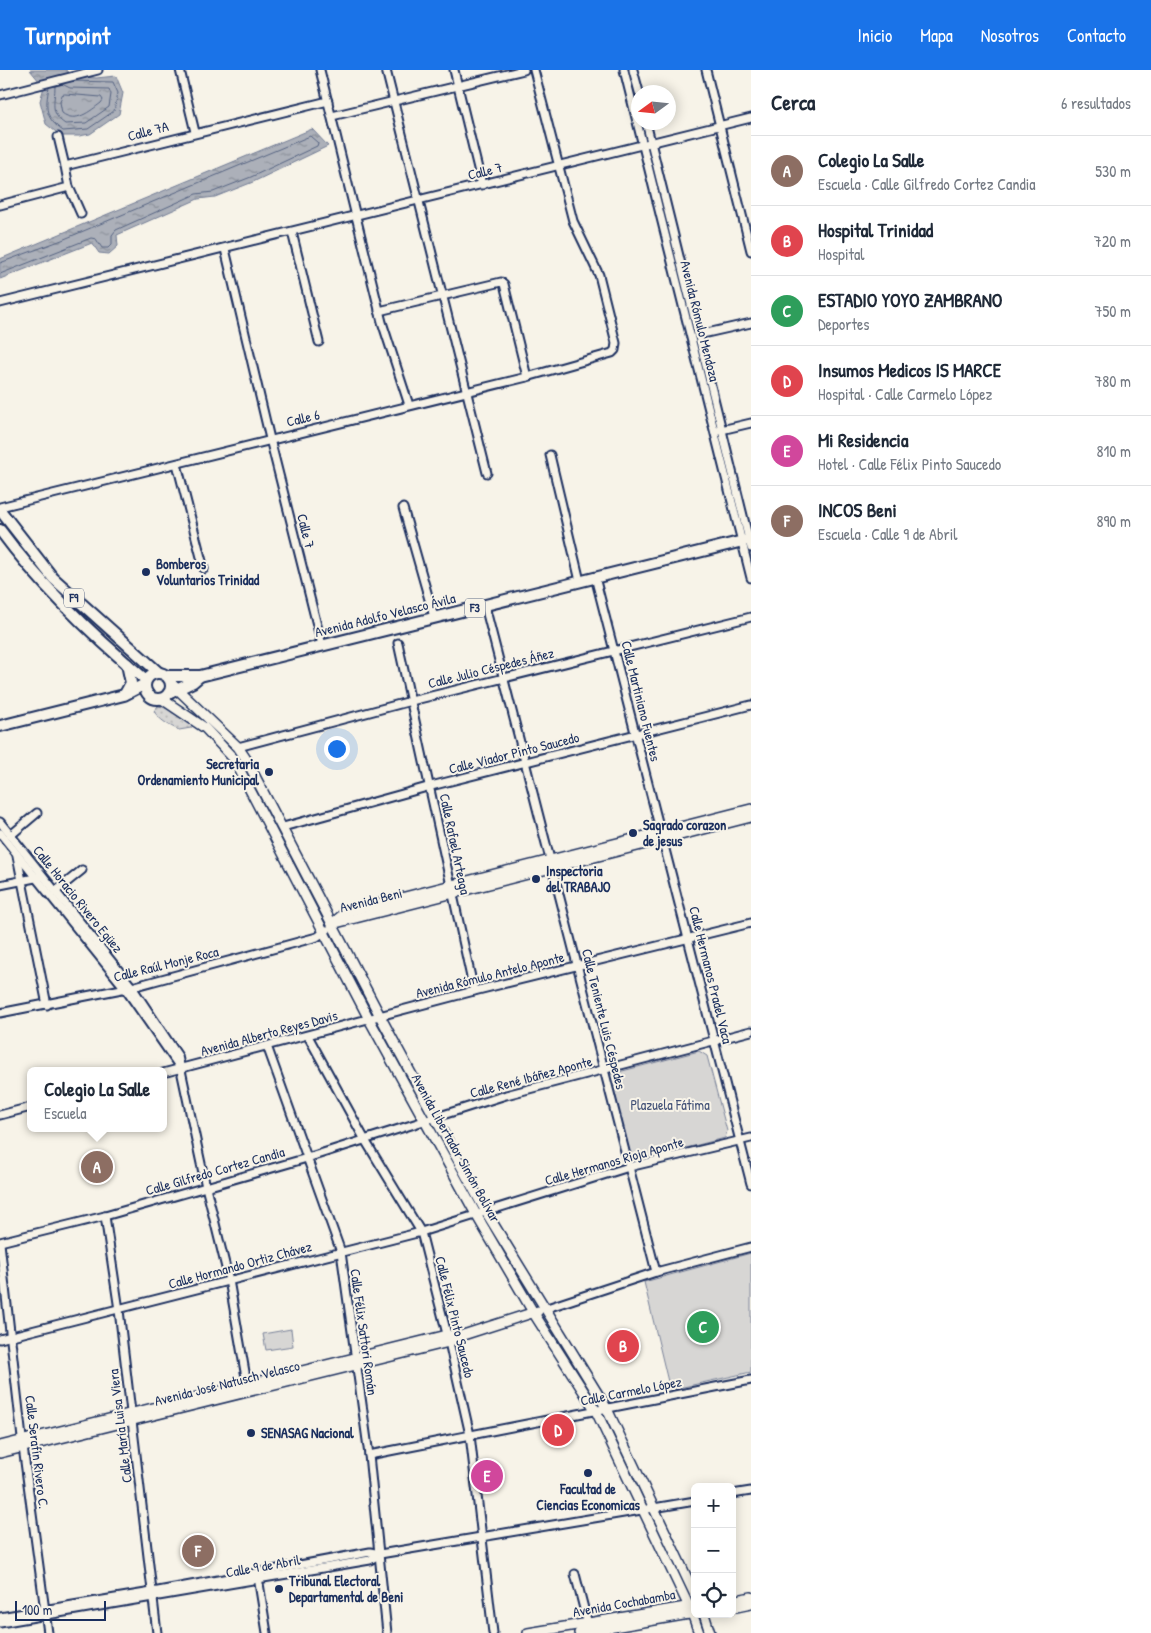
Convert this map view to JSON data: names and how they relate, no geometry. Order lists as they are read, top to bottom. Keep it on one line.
{"streets":{"highway":["F9","F3","Avenida Adolfo Velasco Ávila"],"main road":["Avenida Beni","Avenida Libertador Simón Bolívar","Avenida José Natusch Velasco","Avenida Cochabamba"],"street":["Calle 7A","Calle 7","Avenida Rómulo Mendoza","Calle 6","Calle Julio Céspedes Áñez","Calle Martiniano Fuentes","Calle Viador Pinto Saucedo","Calle Rafael Arteaga","Calle Horacio Rivero Egüez","Calle Raúl Monje Roca","Avenida Rómulo Antelo Aponte","Calle Hermanos Pradel Vaca","Calle Teniente Luis Céspedes","Avenida Alberto Reyes Davis","Calle René Ibáñez Aponte","Calle Hermanos Rioja Aponte","Calle Gilfredo Cortez Candia","Calle Hormando Ortiz Chávez","Calle Félix Pinto Saucedo","Calle Félix Sattori Román","Calle Carmelo López","Calle María Luisa Viera","Calle Serafín Rivero C.","Calle 9 de Abril"]},"crossings":[["Calle 7","Avenida Rómulo Mendoza"],["Calle 7","Calle 6"],["Calle 7","Avenida Adolfo Velasco Ávila"],["Avenida Rómulo Mendoza","Avenida Adolfo Velasco Ávila"],["Calle 6","F9"],["F9","Avenida Adolfo Velasco Ávila"],["F9","Avenida Libertador Simón Bolívar"],["Avenida Adolfo Velasco Ávila","Calle Martiniano Fuentes"],["Avenida Adolfo Velasco Ávila","Calle Teniente Luis Céspedes"],["Avenida Adolfo Velasco Ávila","Avenida Libertador Simón Bolívar"],["Calle Julio Céspedes Áñez","Calle Martiniano Fuentes"],["Calle Julio Céspedes Áñez","Calle Rafael Arteaga"],["Calle Julio Céspedes Áñez","Calle Teniente Luis Céspedes"],["Calle Julio Céspedes Áñez","Avenida Libertador Simón Bolívar"],["Calle Martiniano Fuentes","Calle Viador Pinto Saucedo"],["Calle Martiniano Fuentes","Avenida Beni"],["Calle Martiniano Fuentes","Calle Hermanos Pradel Vaca"],["Calle Viador Pinto Saucedo","Calle Rafael Arteaga"],["Calle Viador Pinto Saucedo","Calle Teniente Luis Céspedes"],["Calle Viador Pinto Saucedo","Avenida Libertador Simón Bolívar"],["Calle Rafael Arteaga","Avenida Beni"],["Calle Rafael Arteaga","Avenida Rómulo Antelo Aponte"],["Calle Horacio Rivero Egüez","Calle Raúl Monje Roca"],["Calle Horacio Rivero Egüez","Avenida Alberto Reyes Davis"],["Calle Horacio Rivero Egüez","Calle Gilfredo Cortez Candia"],["Calle Horacio Rivero Egüez","Calle Hormando Ortiz Chávez"],["Calle Horacio Rivero Egüez","Avenida José Natusch Velasco"],["Avenida Beni","Calle Raúl Monje Roca"],["Avenida Beni","Calle Hermanos Pradel Vaca"],["Avenida Beni","Calle Teniente Luis Céspedes"],["Avenida Beni","Avenida Libertador Simón Bolívar"],["Calle Raúl Monje Roca","Avenida Libertador Simón Bolívar"],["Avenida Rómulo Antelo Aponte","Calle Hermanos Pradel Vaca"],["Avenida Rómulo Antelo Aponte","Calle Teniente Luis Céspedes"],["Avenida Rómulo Antelo Aponte","Avenida Alberto Reyes Davis"],["Avenida Rómulo Antelo Aponte","Avenida Libertador Simón Bolívar"],["Calle Hermanos Pradel Vaca","Calle René Ibáñez Aponte"],["Calle Hermanos Pradel Vaca","Calle Hermanos Rioja Aponte"],["Calle Teniente Luis Céspedes","Calle René Ibáñez Aponte"],["Calle Teniente Luis Céspedes","Calle Hermanos Rioja Aponte"],["Avenida Alberto Reyes Davis","Avenida Libertador Simón Bolívar"],["Avenida Alberto Reyes Davis","Calle Félix Pinto Saucedo"],["Avenida Alberto Reyes Davis","Calle Félix Sattori Román"],["Calle René Ibáñez Aponte","Avenida Libertador Simón Bolívar"],["Calle René Ibáñez Aponte","Calle Gilfredo Cortez Candia"],["Avenida Libertador Simón Bolívar","Calle Hermanos Rioja Aponte"],["Avenida Libertador Simón Bolívar","Calle Gilfredo Cortez Candia"],["Avenida Libertador Simón Bolívar","Calle Hormando Ortiz Chávez"],["Avenida Libertador Simón Bolívar","Avenida José Natusch Velasco"],["Avenida Libertador Simón Bolívar","Calle Carmelo López"],["Avenida Libertador Simón Bolívar","Calle 9 de Abril"],["Calle Hermanos Rioja Aponte","Calle Hormando Ortiz Chávez"],["Calle Gilfredo Cortez Candia","Calle Félix Pinto Saucedo"],["Calle Gilfredo Cortez Candia","Calle Félix Sattori Román"],["Calle Gilfredo Cortez Candia","Calle María Luisa Viera"],["Calle Gilfredo Cortez Candia","Calle Serafín Rivero C."],["Calle Hormando Ortiz Chávez","Calle Félix Pinto Saucedo"],["Calle Hormando Ortiz Chávez","Calle Félix Sattori Román"],["Calle Hormando Ortiz Chávez","Calle María Luisa Viera"],["Calle Hormando Ortiz Chávez","Calle Serafín Rivero C."],["Calle Félix Pinto Saucedo","Avenida José Natusch Velasco"],["Calle Félix Pinto Saucedo","Calle Carmelo López"],["Calle Félix Pinto Saucedo","Calle 9 de Abril"],["Calle Félix Sattori Román","Avenida José Natusch Velasco"],["Calle Félix Sattori Román","Calle Carmelo López"],["Calle Félix Sattori Román","Calle 9 de Abril"],["Avenida José Natusch Velasco","Calle María Luisa Viera"],["Avenida José Natusch Velasco","Calle Serafín Rivero C."],["Calle María Luisa Viera","Calle 9 de Abril"],["Calle Serafín Rivero C.","Calle 9 de Abril"]],"parks":["Plazuela Fátima"],"places":["Bomberos Voluntarios Trinidad","Secretaria Ordenamiento Municipal","Sagrado corazon de jesus","Inspectoria del TRABAJO","SENASAG Nacional","Facultad de Ciencias Economicas","Tribunal Electoral Departamental de Beni"],"scale_bar":"100 m","north":"left","page":{"header":"Turnpoint","nav":["Inicio","Mapa","Nosotros","Contacto"],"heading":["Cerca","6 resultados"],"list":[{"mark":"A","name":"Colegio La Salle","note":"Escuela · Calle Gilfredo Cortez Candia","value":"530 m"},{"mark":"B","name":"Hospital Trinidad","note":"Hospital","value":"720 m"},{"mark":"C","name":"ESTADIO YOYO ZAMBRANO","note":"Deportes","value":"750 m"},{"mark":"D","name":"Insumos Medicos IS MARCE","note":"Hospital · Calle Carmelo López","value":"780 m"},{"mark":"E","name":"Mi Residencia","note":"Hotel · Calle Félix Pinto Saucedo","value":"810 m"},{"mark":"F","name":"INCOS Beni","note":"Escuela · Calle 9 de Abril","value":"890 m"}],"popup":["Colegio La Salle","Escuela"],"pins":["A","C","B","D","E","F"],"map_buttons":["+","−"],"scale":"100 m"}}
